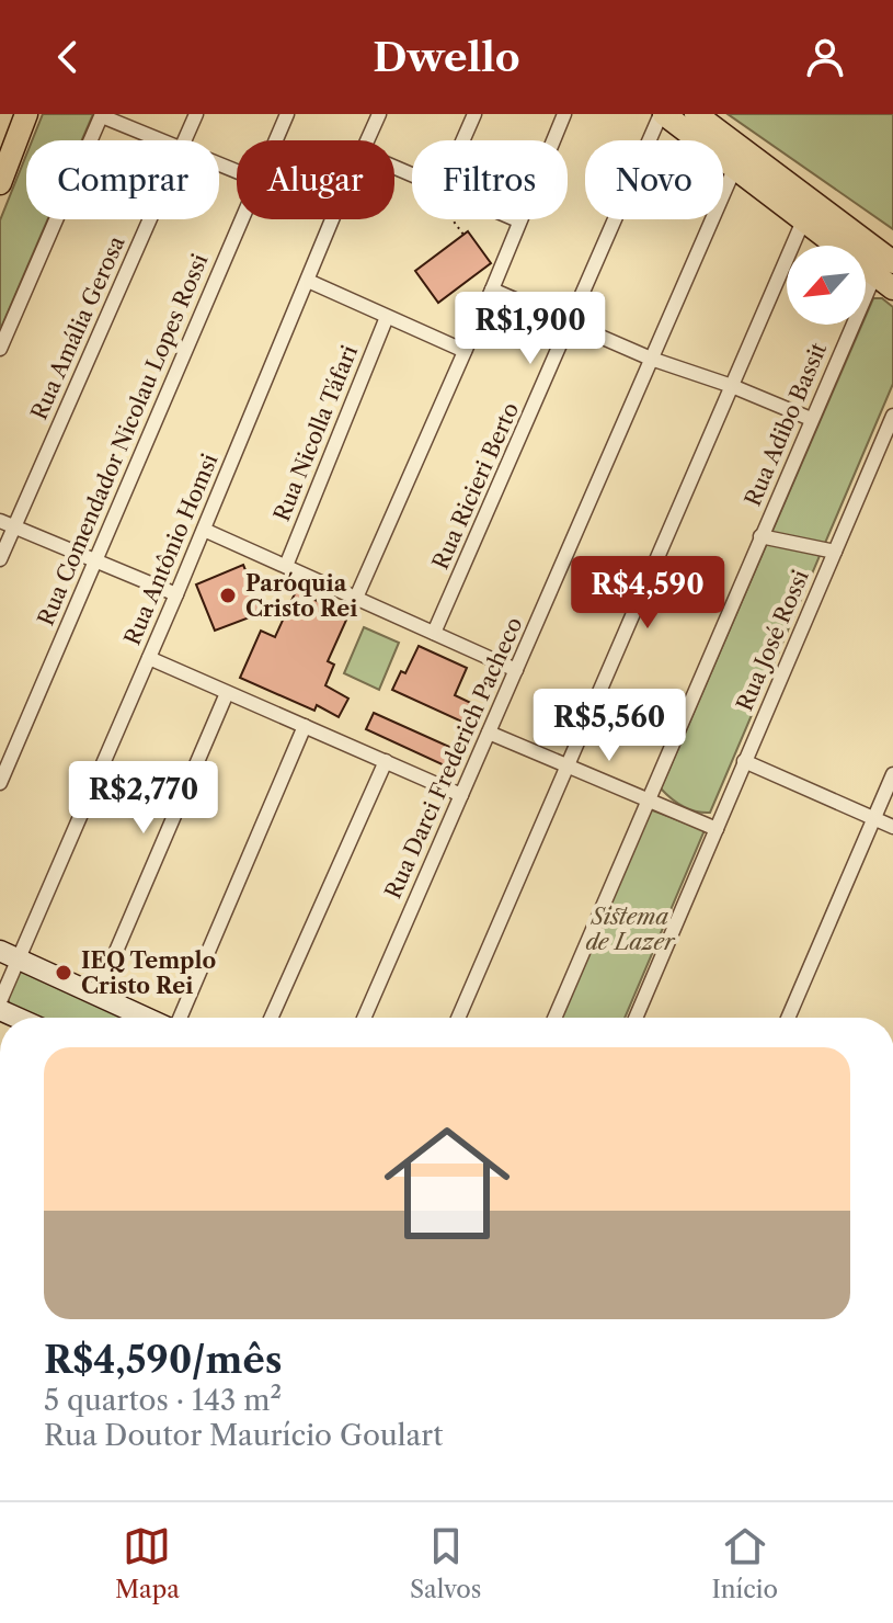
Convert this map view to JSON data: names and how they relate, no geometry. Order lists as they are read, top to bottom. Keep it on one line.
{"streets":{"street":["Rua Amália Gerosa","Rua Adibo Bassit","Rua Nicolla Táfari","Rua Comendador Nicolau Lopes Rossi","Rua Ricieri Berto","Rua Antônio Homsi","Rua José Rossi","Rua Darci Frederich Pacheco"]},"parks":["Sistema de Lazer"],"places":["Paróquia Cristo Rei","IEQ Templo Cristo Rei"],"north":"bottom left","page":{"header":"Dwello","chip":["Comprar","Alugar","Filtros","Novo"],"price":["R$1,900","R$4,590","R$5,560","R$2,770"],"list":[{"name":"R$4,590/mês","note":"5 quartos · 143 m² · Rua Doutor Maurício Goulart"}],"tabs":["Mapa","Salvos","Início"]}}
